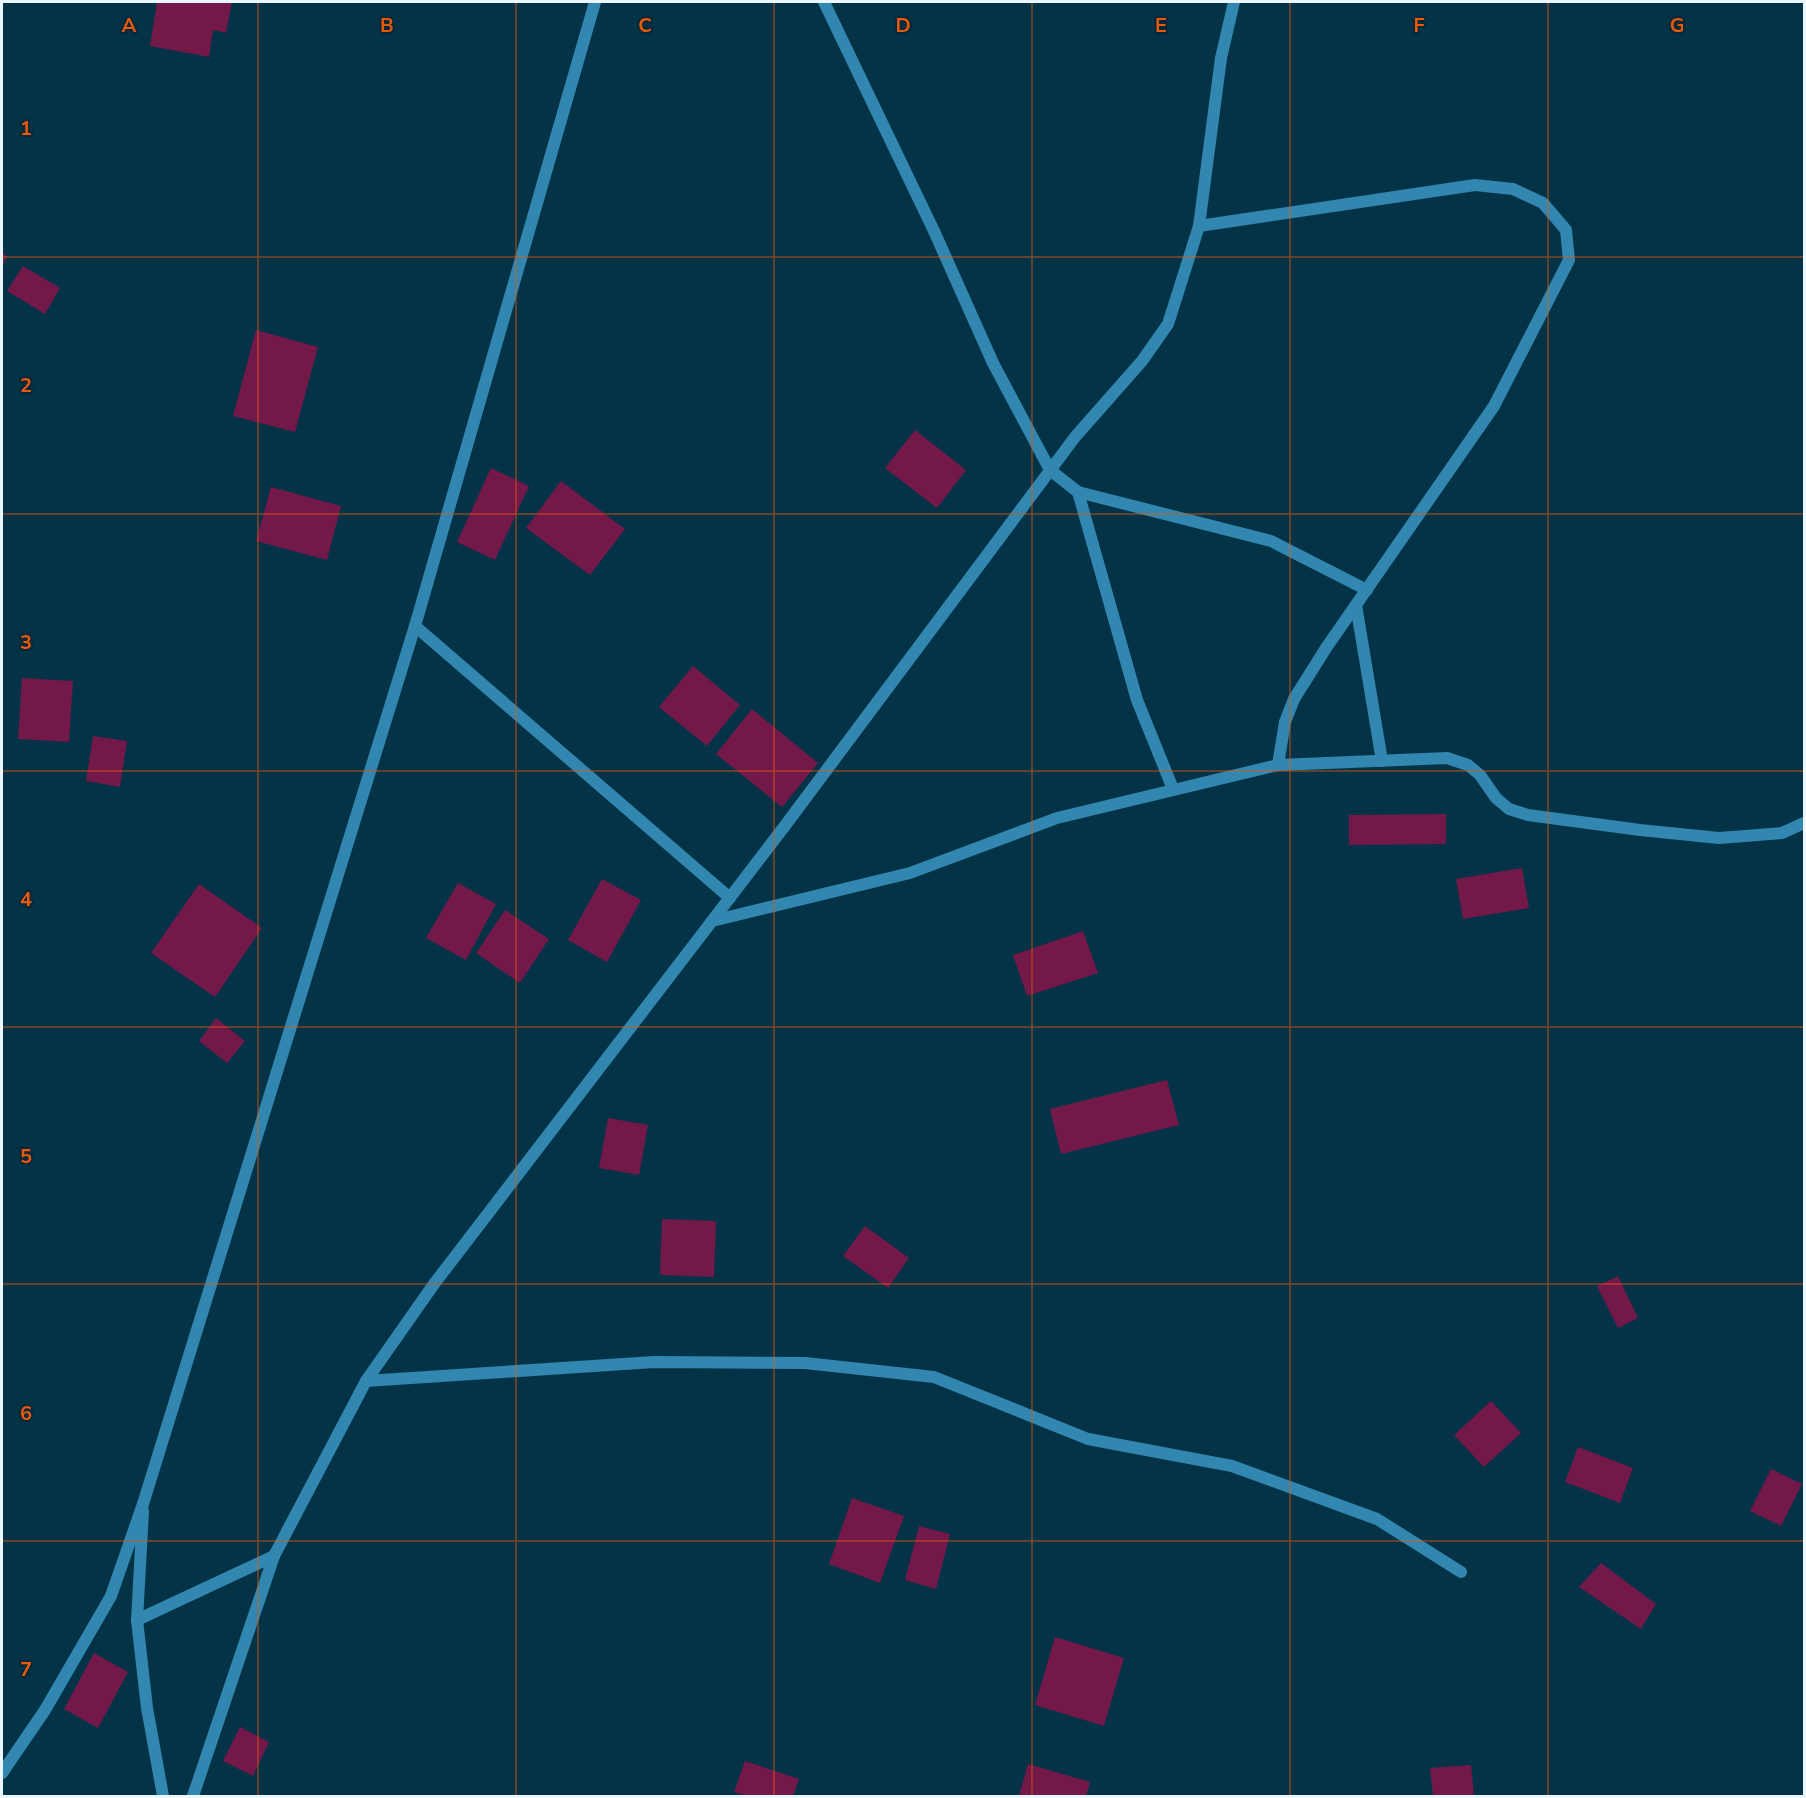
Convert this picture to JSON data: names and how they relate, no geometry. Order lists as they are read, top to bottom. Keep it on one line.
{"grid":{"columns":["A","B","C","D","E","F","G"],"rows":["1","2","3","4","5","6","7"]}}
